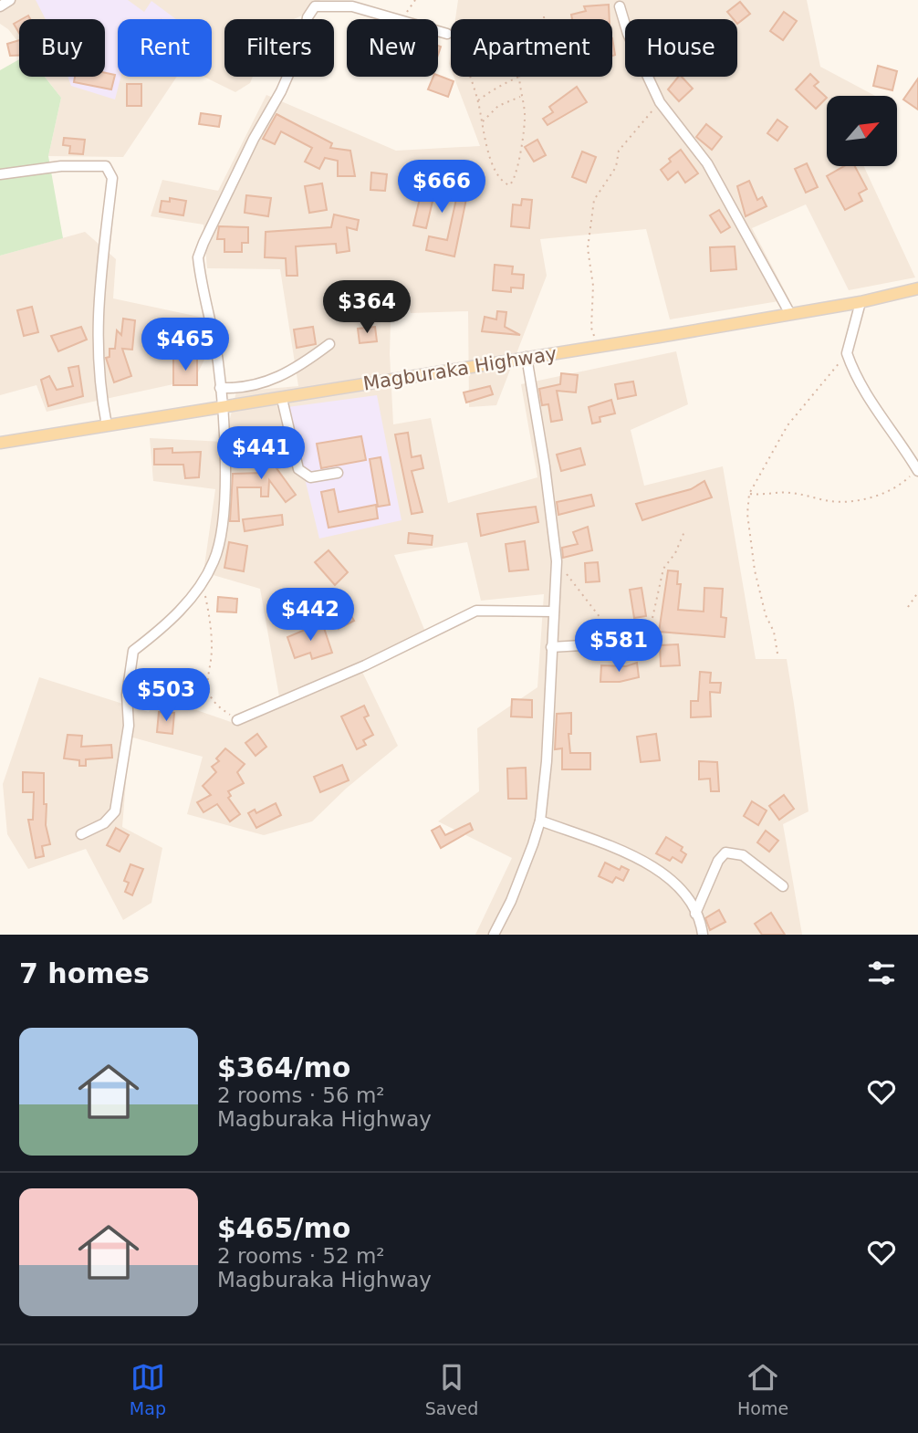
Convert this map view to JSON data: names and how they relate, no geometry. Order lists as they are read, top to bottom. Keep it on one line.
{"streets":{"main road":["Magburaka Highway"]},"north":"top right","page":{"chip":["Buy","Rent","Filters","New","Apartment","House"],"price":["$666","$364","$465","$441","$442","$581","$503"],"heading":"7 homes","list":[{"name":"$364/mo","note":"2 rooms · 56 m² · Magburaka Highway"},{"name":"$465/mo","note":"2 rooms · 52 m² · Magburaka Highway"}],"tabs":["Map","Saved","Home"]}}
